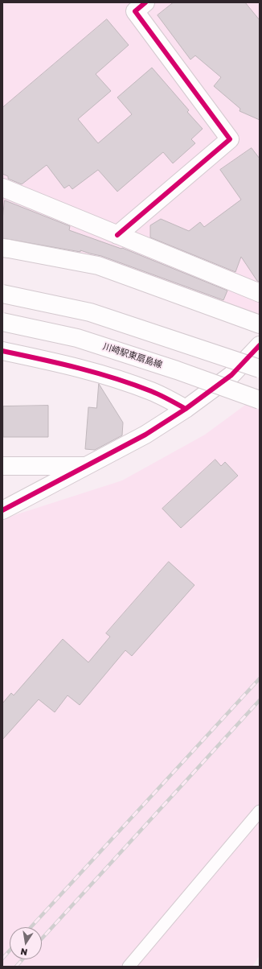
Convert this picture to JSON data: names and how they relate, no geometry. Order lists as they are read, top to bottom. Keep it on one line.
{"streets":{"main road":["川崎駅東扇島線"]},"north":"bottom"}
